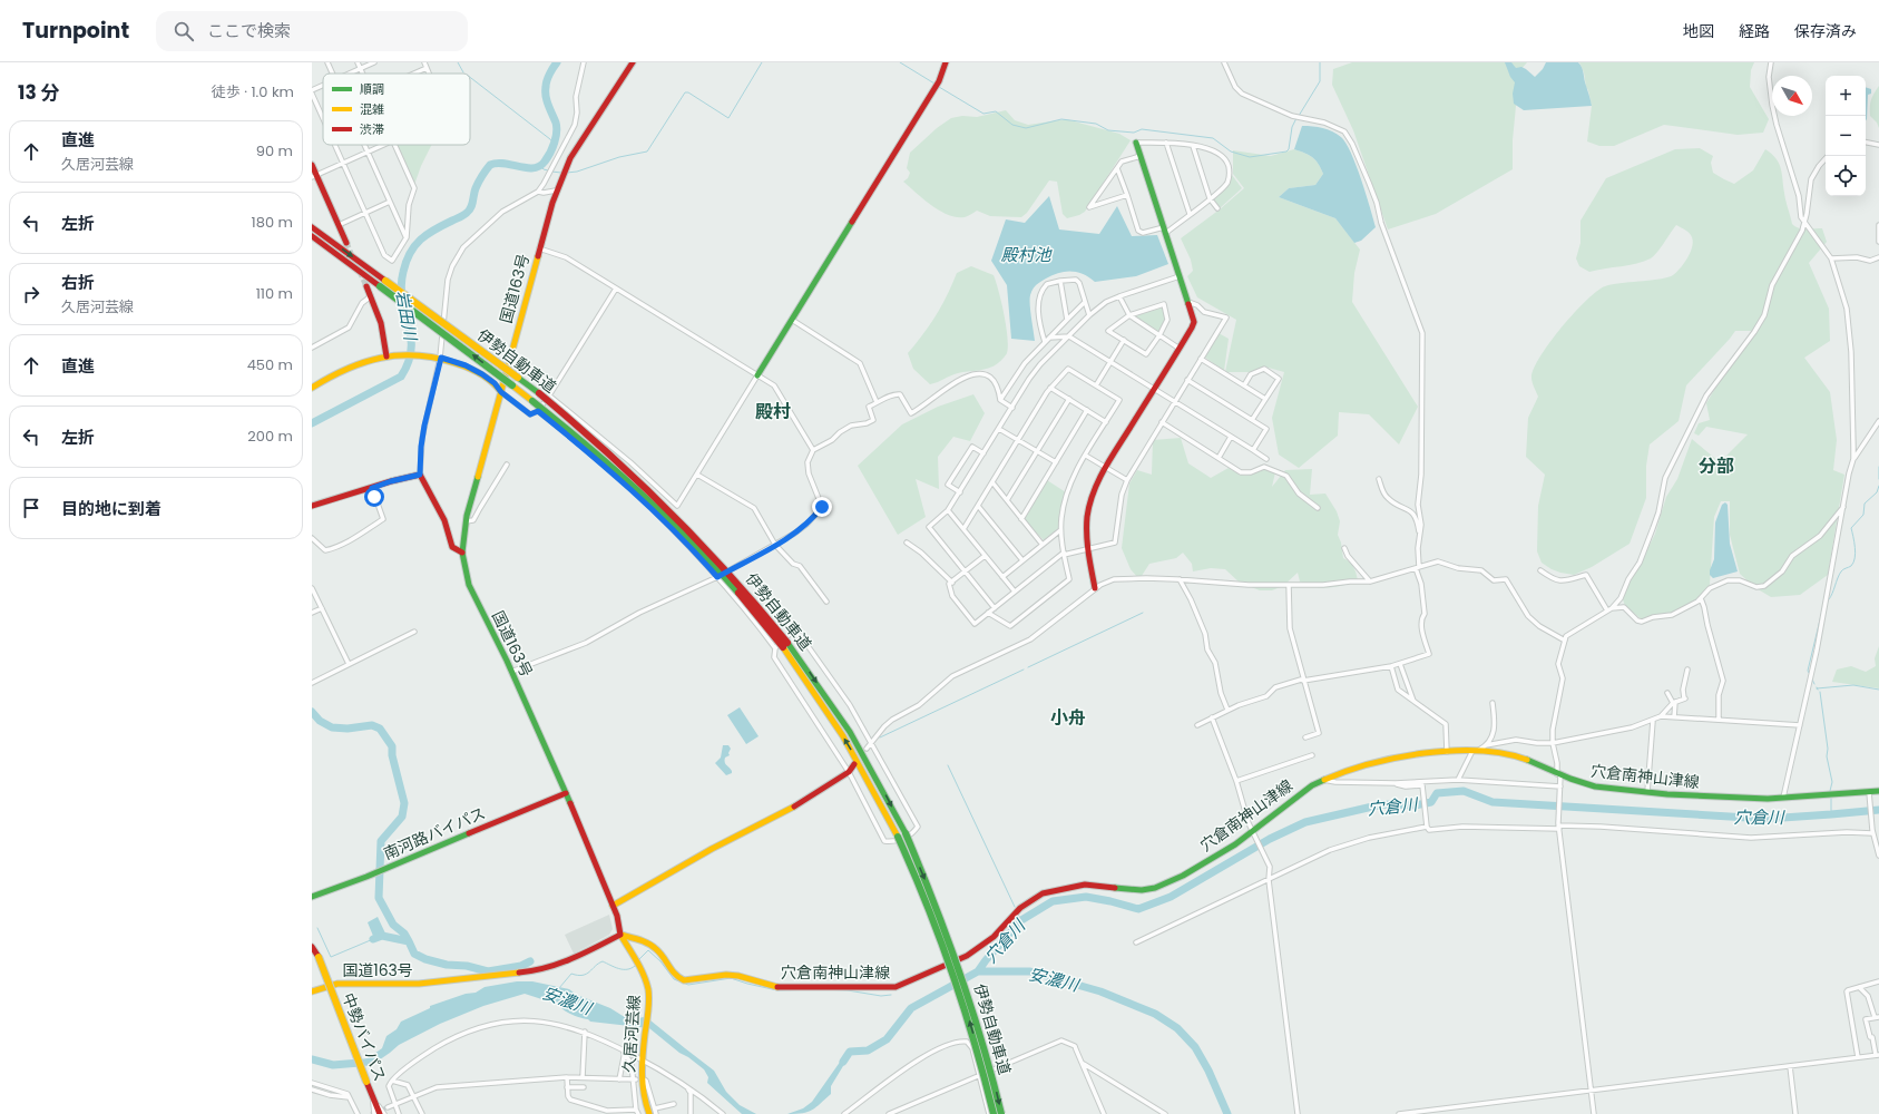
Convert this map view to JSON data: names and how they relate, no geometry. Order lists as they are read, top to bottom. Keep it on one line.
{"streets":{"main road":["国道163号","伊勢自動車道","穴倉南神山津線","南河路バイパス","久居河芸線","中勢バイパス"]},"crossings":[["国道163号","穴倉南神山津線"],["国道163号","南河路バイパス"],["国道163号","久居河芸線"],["穴倉南神山津線","久居河芸線"]],"districts":["殿村","分部","小舟"],"water":["殿村池","岩田川","穴倉川","安濃川"],"legend":["順調","混雑","渋滞"],"north":"bottom right","page":{"header":"Turnpoint","search":"ここで検索","nav":["地図","経路","保存済み"],"heading":["13 分","徒歩 · 1.0 km"],"map_buttons":["+","−"],"list":[["直進","久居河芸線","90 m"],["左折","180 m"],["右折","久居河芸線","110 m"],["直進","450 m"],["左折","200 m"],"目的地に到着"]}}
